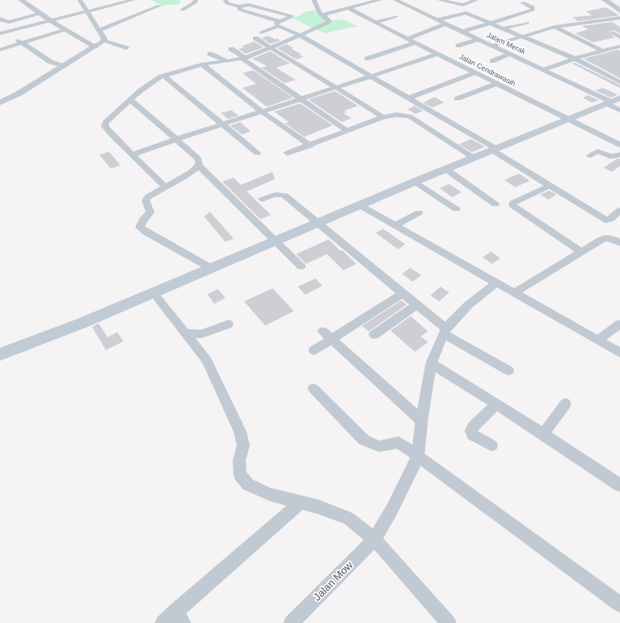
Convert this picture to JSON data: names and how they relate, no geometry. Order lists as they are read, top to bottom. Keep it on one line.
{"streets":{"street":["Jalam Merak","Jalan Cendrawasih","Jalan Mow"]}}
